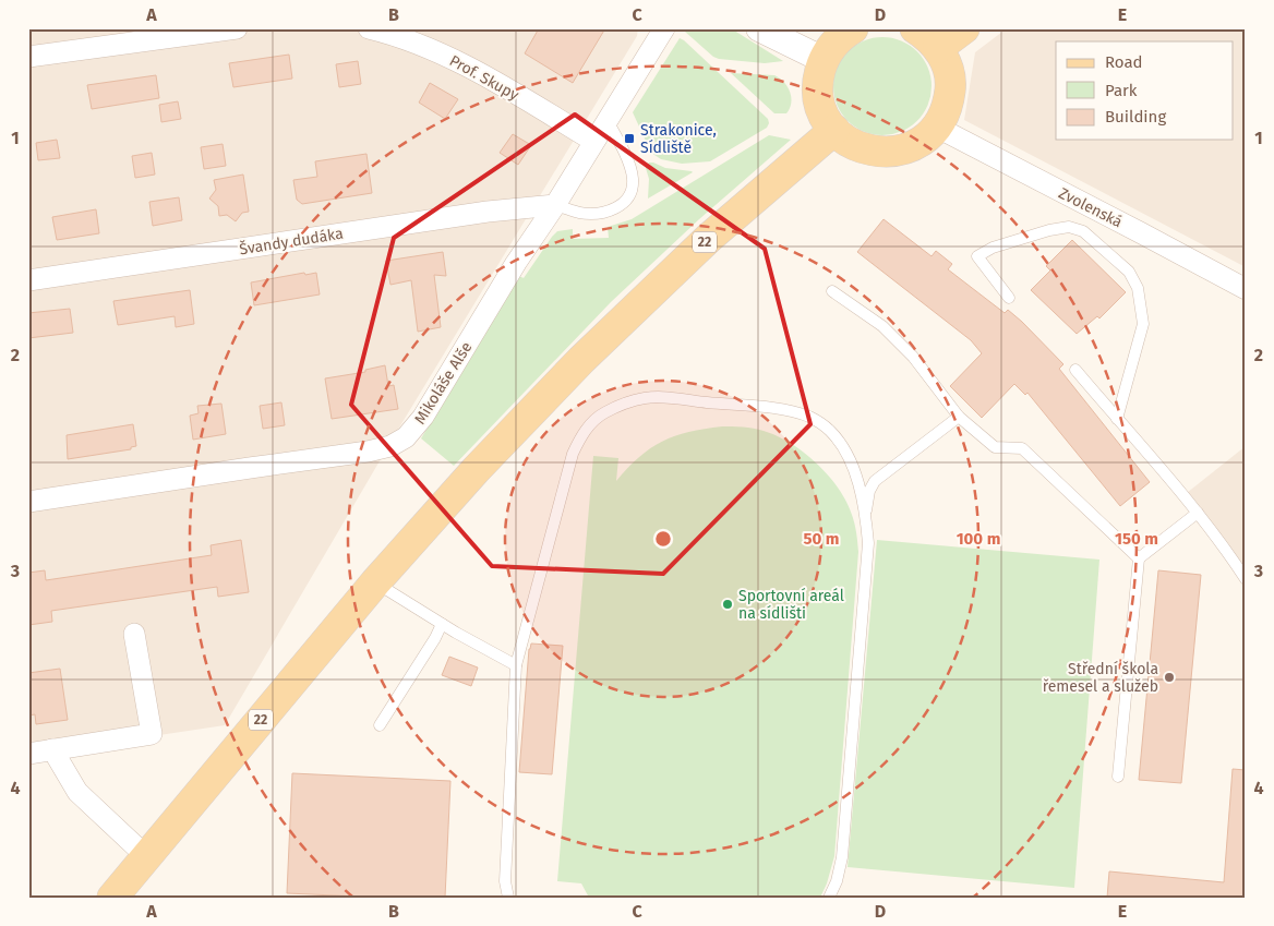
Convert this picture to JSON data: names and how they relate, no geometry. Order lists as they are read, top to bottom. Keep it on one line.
{"streets":{"main road":["22"],"street":["Prof. Skupy","Zvolenská","Švandy dudáka","Mikoláše Alše"]},"crossings":[["Prof. Skupy","Mikoláše Alše"],["Švandy dudáka","Mikoláše Alše"]],"places":{"transit":["Strakonice, Sídliště"],"other":["Sportovní areál na sídlišti","Střední škola řemesel a služeb"]},"legend":["Road","Park","Building"],"grid":{"columns":["A","B","C","D","E"],"rows":["1","2","3","4"]},"rings":["50 m","100 m","150 m"]}
